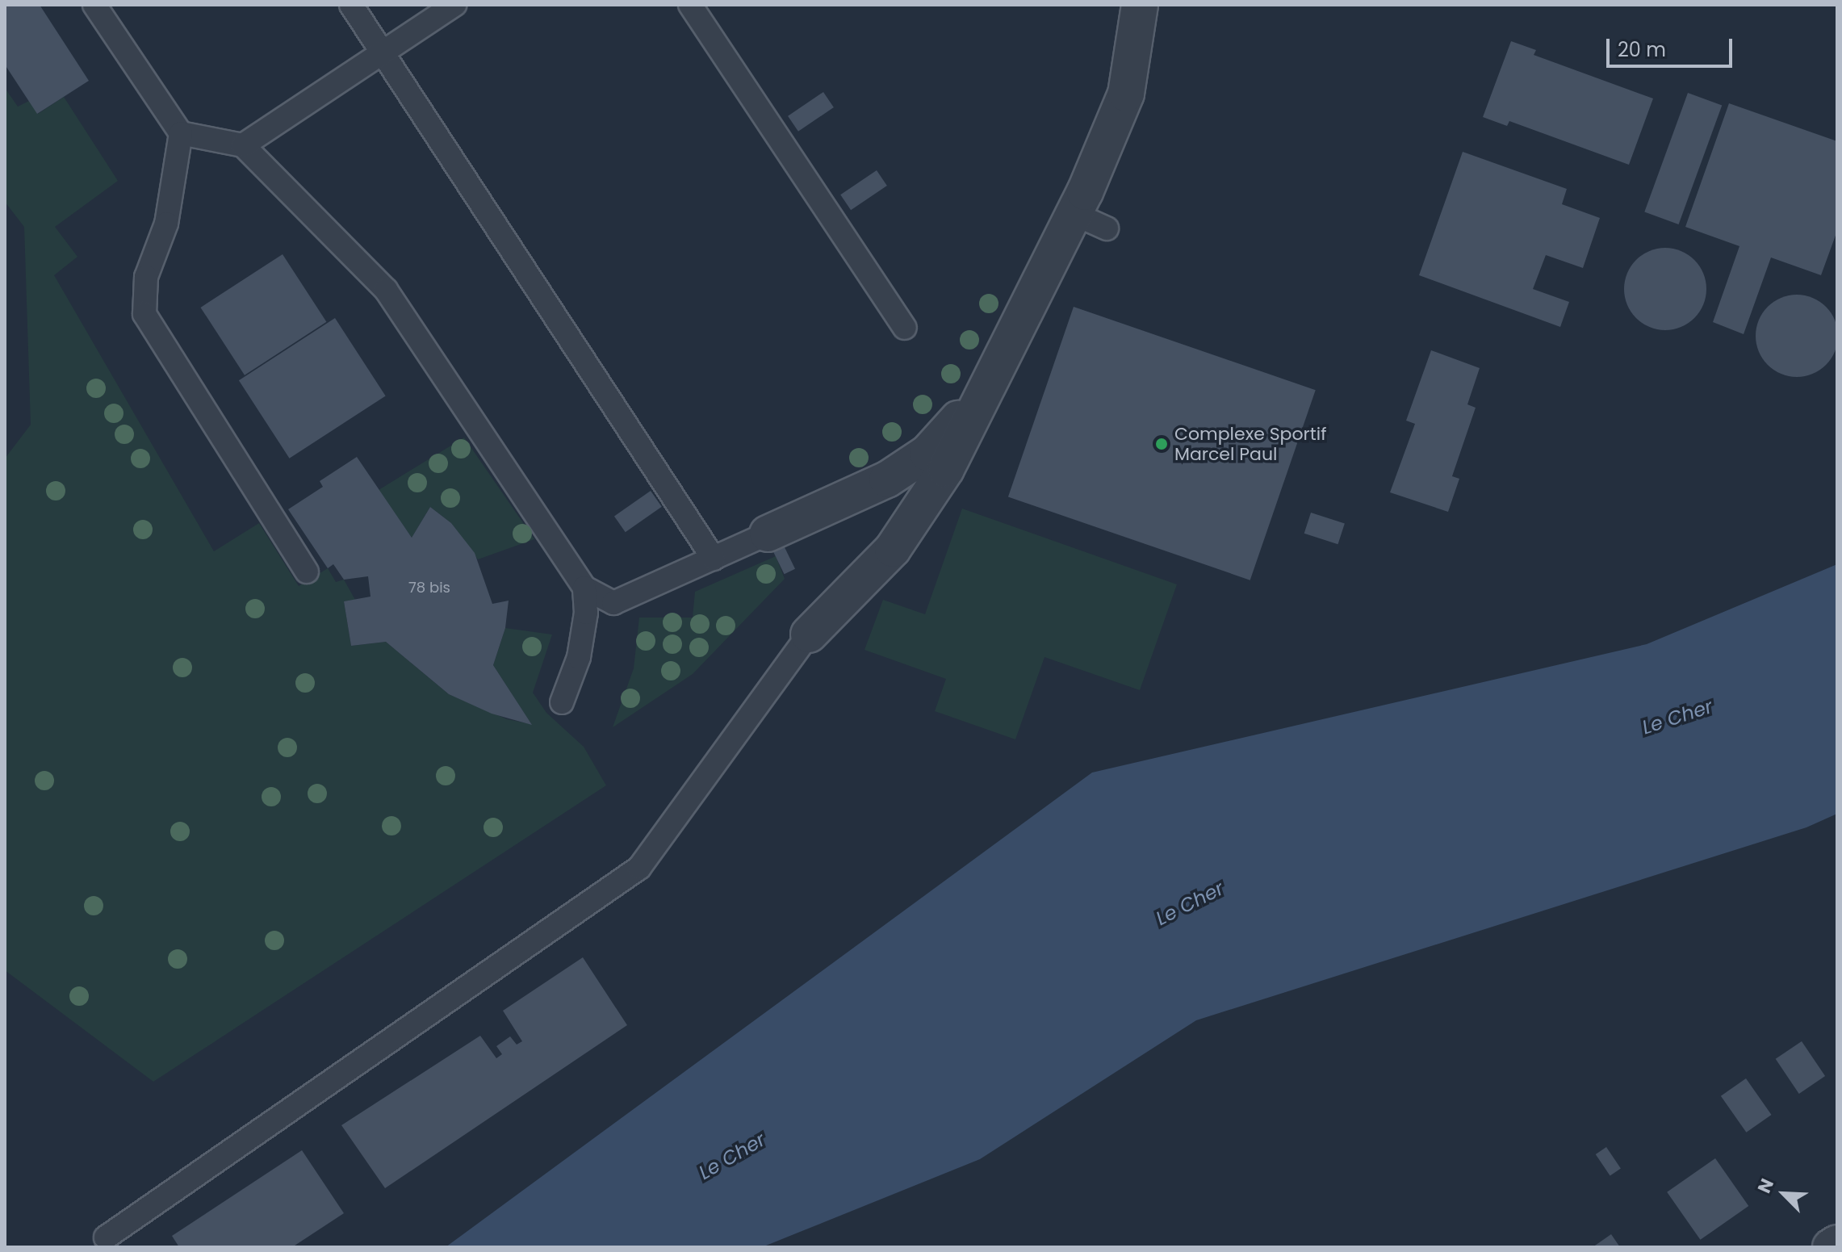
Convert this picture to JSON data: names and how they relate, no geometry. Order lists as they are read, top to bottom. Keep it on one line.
{"water":["Le Cher"],"places":["Complexe Sportif Marcel Paul"],"house_numbers":["78 bis"],"scale_bar":"20 m","north":"top left"}
